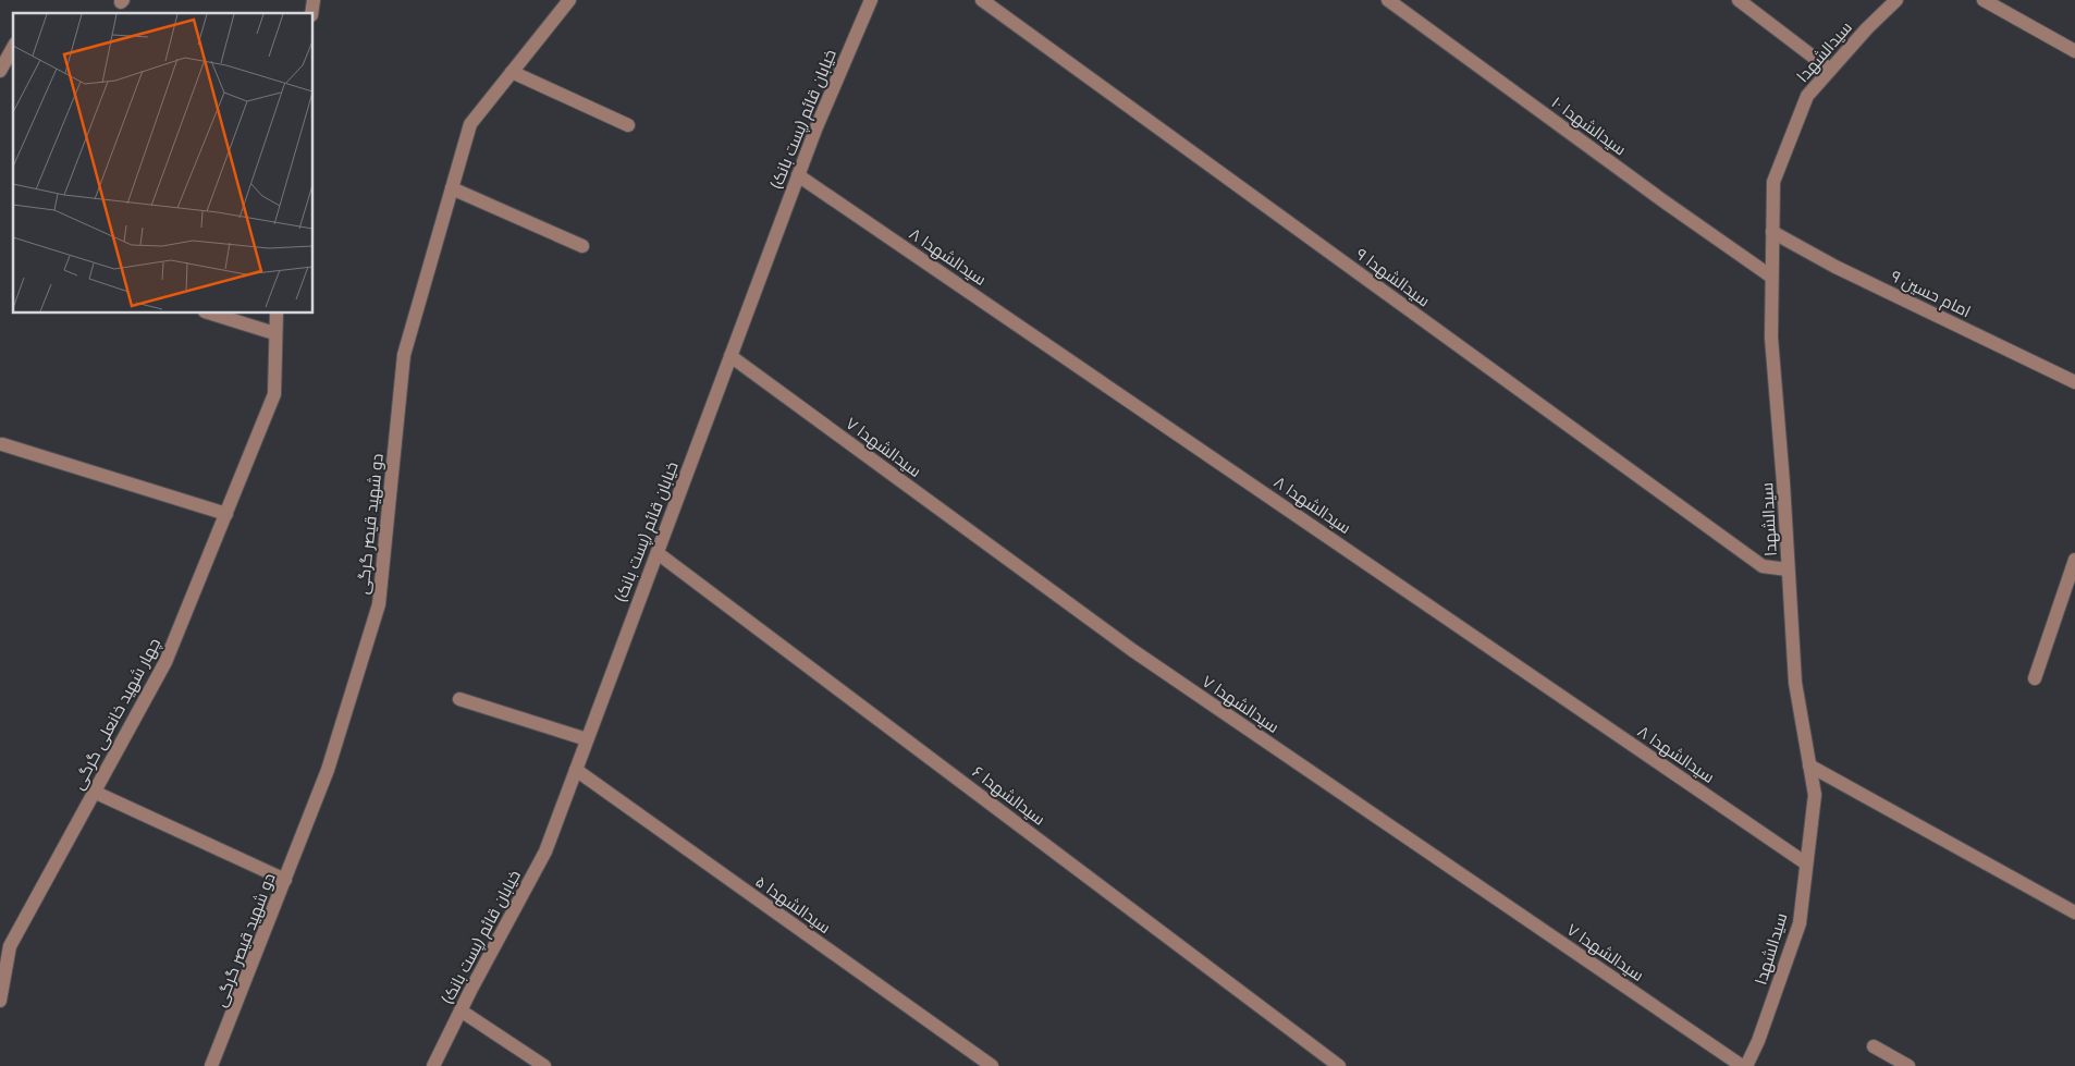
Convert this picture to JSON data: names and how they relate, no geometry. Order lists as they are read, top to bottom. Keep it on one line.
{"streets":{"street":["سیدالشهدا","خیابان قائم (پست بانک)","سیدالشهدا ۱۰","سیدالشهدا ۸","سیدالشهدا ۹","امام حسين ۹","سیدالشهدا ۷","دو شهید قیصر گرگی","چهار شهید خانعلی گرگی","سیدالشهدا ۶","سیدالشهدا ۵"]},"crossings":[["سیدالشهدا","سیدالشهدا ۱۰"],["سیدالشهدا","سیدالشهدا ۸"],["سیدالشهدا","سیدالشهدا ۹"],["سیدالشهدا","امام حسين ۹"],["خیابان قائم (پست بانک)","سیدالشهدا ۸"],["خیابان قائم (پست بانک)","سیدالشهدا ۷"],["خیابان قائم (پست بانک)","سیدالشهدا ۶"],["خیابان قائم (پست بانک)","سیدالشهدا ۵"]]}
